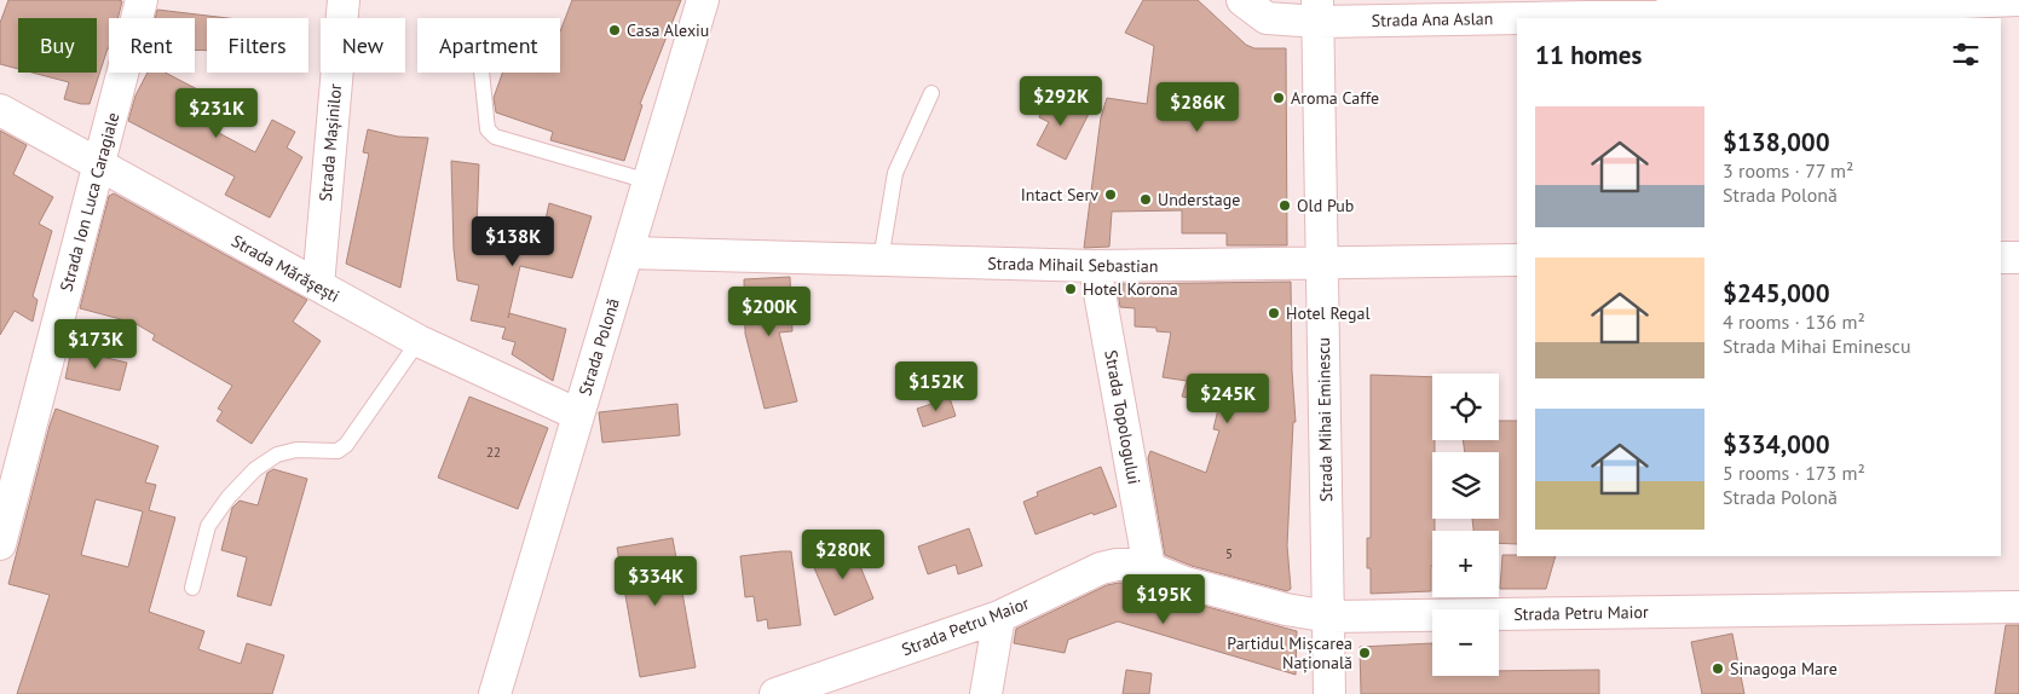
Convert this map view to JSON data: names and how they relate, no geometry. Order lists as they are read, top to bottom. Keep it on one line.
{"streets":{"street":["Strada Ana Aslan","Strada Mașinilor","Strada Ion Luca Caragiale","Strada Mihail Sebastian","Strada Mărășești","Strada Polonă","Strada Topologului","Strada Mihai Eminescu","Strada Petru Maior"]},"crossings":[["Strada Ana Aslan","Strada Mihai Eminescu"],["Strada Mașinilor","Strada Mărășești"],["Strada Ion Luca Caragiale","Strada Mărășești"],["Strada Mihail Sebastian","Strada Polonă"],["Strada Mihail Sebastian","Strada Topologului"],["Strada Mihail Sebastian","Strada Mihai Eminescu"],["Strada Mărășești","Strada Polonă"],["Strada Topologului","Strada Petru Maior"],["Strada Mihai Eminescu","Strada Petru Maior"]],"places":["Casa Alexiu","Aroma Caffe","Intact Serv","Understage","Old Pub","Hotel Korona","Hotel Regal","Partidul Mișcarea Națională","Sinagoga Mare"],"house_numbers":["22","5"],"page":{"chip":["Buy","Rent","Filters","New","Apartment"],"heading":"11 homes","price":["$292K","$286K","$231K","$138K","$200K","$173K","$152K","$245K","$280K","$334K","$195K"],"list":[{"name":"$138,000","note":"3 rooms · 77 m² · Strada Polonă"},{"name":"$245,000","note":"4 rooms · 136 m² · Strada Mihai Eminescu"},{"name":"$334,000","note":"5 rooms · 173 m² · Strada Polonă"}],"map_buttons":["+","−"]}}
